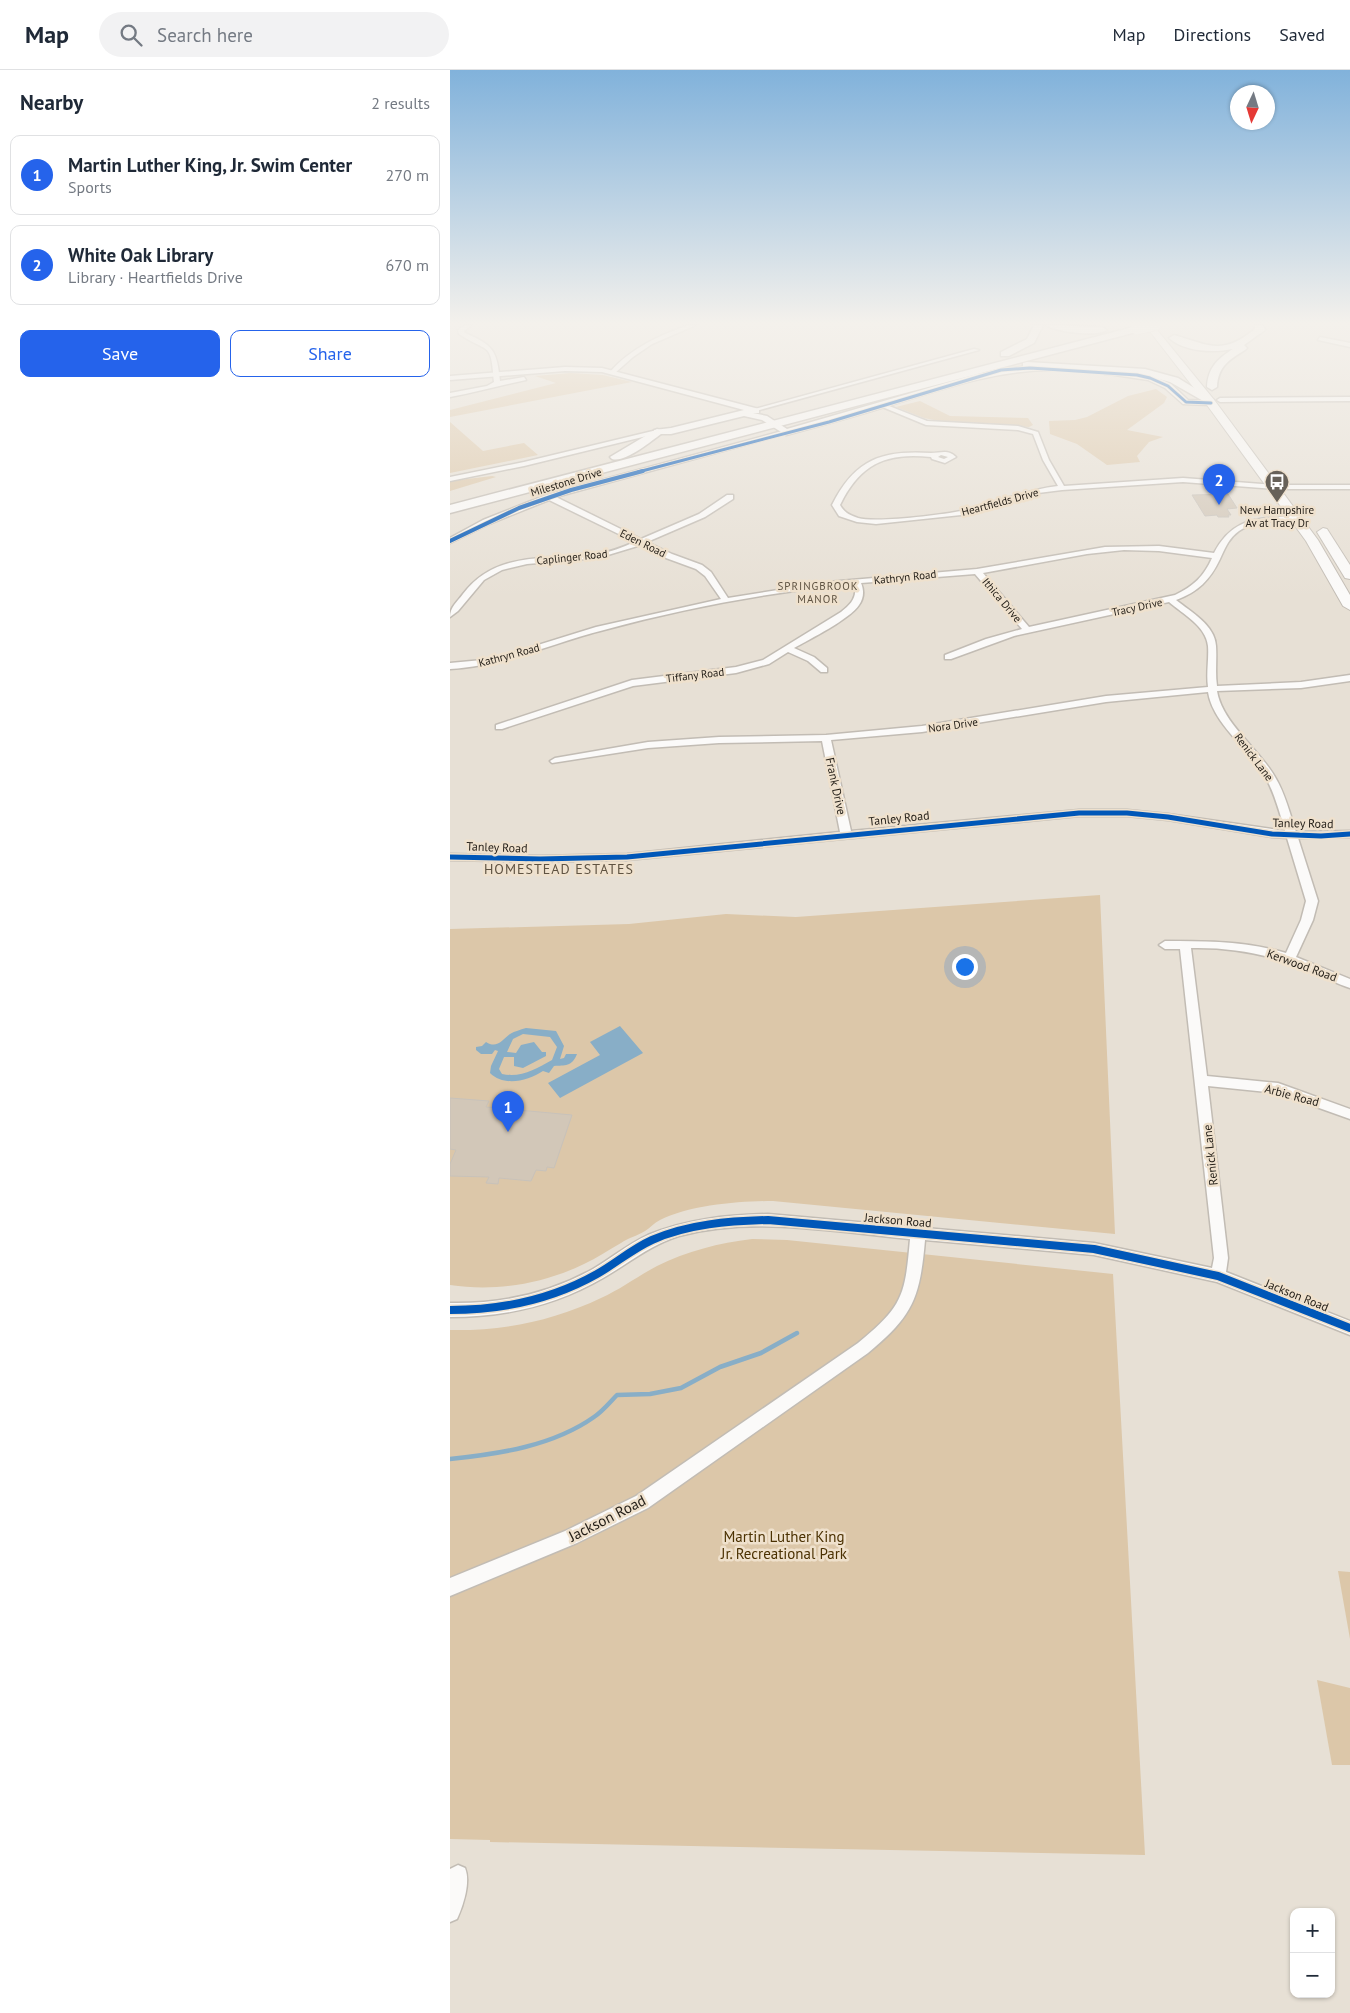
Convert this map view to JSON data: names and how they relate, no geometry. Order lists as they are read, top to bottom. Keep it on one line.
{"streets":{"street":["Milestone Drive","Heartfields Drive","Eden Road","Caplinger Road","Kathryn Road","Ithica Drive","Tracy Drive","Tiffany Road","Nora Drive","Renick Lane","Frank Drive","Tanley Road","Kerwood Road","Arbie Road","Jackson Road"]},"crossings":[["Milestone Drive","Eden Road"],["Eden Road","Caplinger Road"],["Eden Road","Kathryn Road"],["Kathryn Road","Ithica Drive"],["Kathryn Road","Tracy Drive"],["Kathryn Road","Tiffany Road"],["Ithica Drive","Tracy Drive"],["Tracy Drive","Renick Lane"],["Nora Drive","Renick Lane"],["Nora Drive","Frank Drive"],["Renick Lane","Tanley Road"],["Renick Lane","Kerwood Road"],["Renick Lane","Arbie Road"],["Renick Lane","Jackson Road"],["Frank Drive","Tanley Road"]],"districts":["SPRINGBROOK MANOR","HOMESTEAD ESTATES"],"parks":["Martin Luther King Jr. Recreational Park"],"places":{"bus stop":["New Hampshire Av at Tracy Dr"]},"north":"bottom","page":{"header":"Map","search":"Search here","nav":["Map","Directions","Saved"],"heading":["Nearby","2 results"],"list":[{"mark":"1","name":"Martin Luther King, Jr. Swim Center","note":"Sports","value":"270 m"},{"mark":"2","name":"White Oak Library","note":"Library · Heartfields Drive","value":"670 m"}],"buttons":["Save","Share"],"pins":["2","1"],"map_buttons":["+","−"]}}
